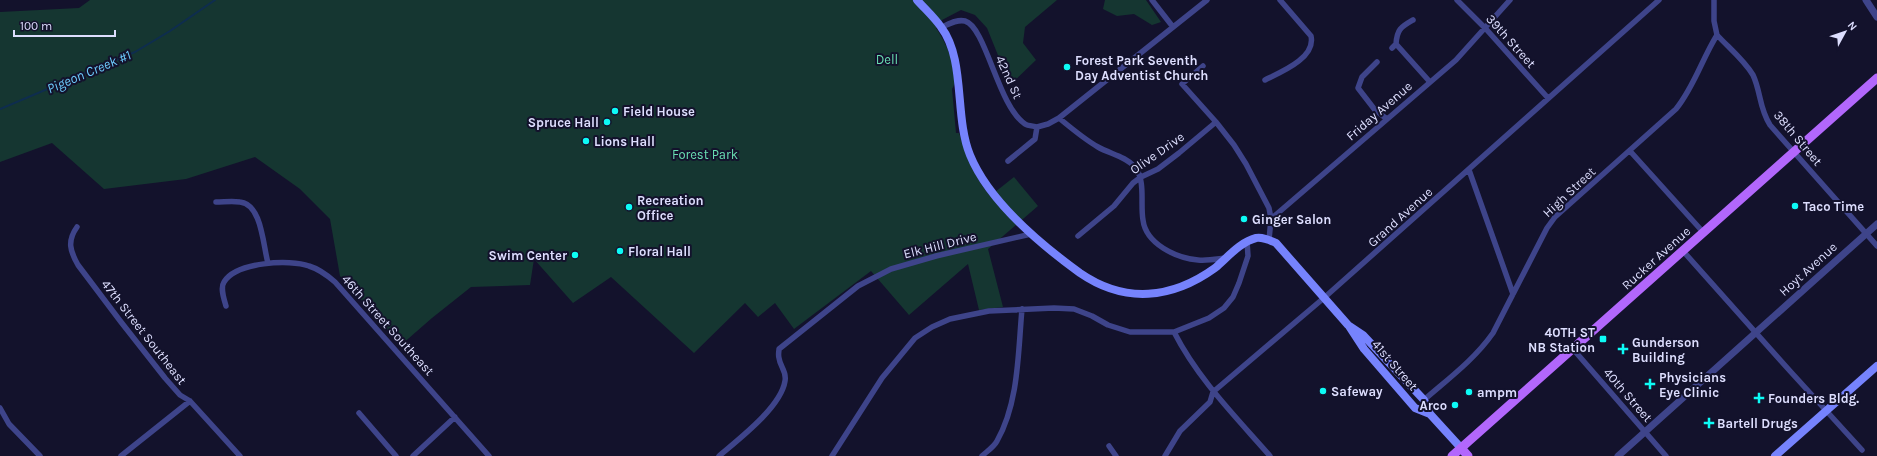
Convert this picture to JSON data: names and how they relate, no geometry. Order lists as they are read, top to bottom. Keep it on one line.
{"streets":{"main road":["Rucker Avenue","41st Street"],"street":["39th Street","42nd St","Friday Avenue","38th Street","Olive Drive","High Street","Grand Avenue","Elk Hill Drive","Hoyt Avenue","46th Street Southeast","47th Street Southeast","40th Street"]},"crossings":[["39th Street","Friday Avenue"],["39th Street","Grand Avenue"],["38th Street","High Street"],["38th Street","Rucker Avenue"],["38th Street","Hoyt Avenue"],["High Street","41st Street"],["Grand Avenue","41st Street"],["Rucker Avenue","41st Street"],["Rucker Avenue","40th Street"],["Hoyt Avenue","40th Street"]],"water":["Pigeon Creek #1"],"parks":["Dell","Forest Park"],"places":{"other":["Forest Park Seventh Day Adventist Church","Field House","Spruce Hall","Lions Hall","Taco Time","Recreation Office","Ginger Salon","Floral Hall","Swim Center","Safeway","ampm","Arco"],"transit":["40TH ST NB Station"],"health":["Gunderson Building","Physicians Eye Clinic","Founders Bldg.","Bartell Drugs"]},"scale_bar":"100 m","north":"top right"}
